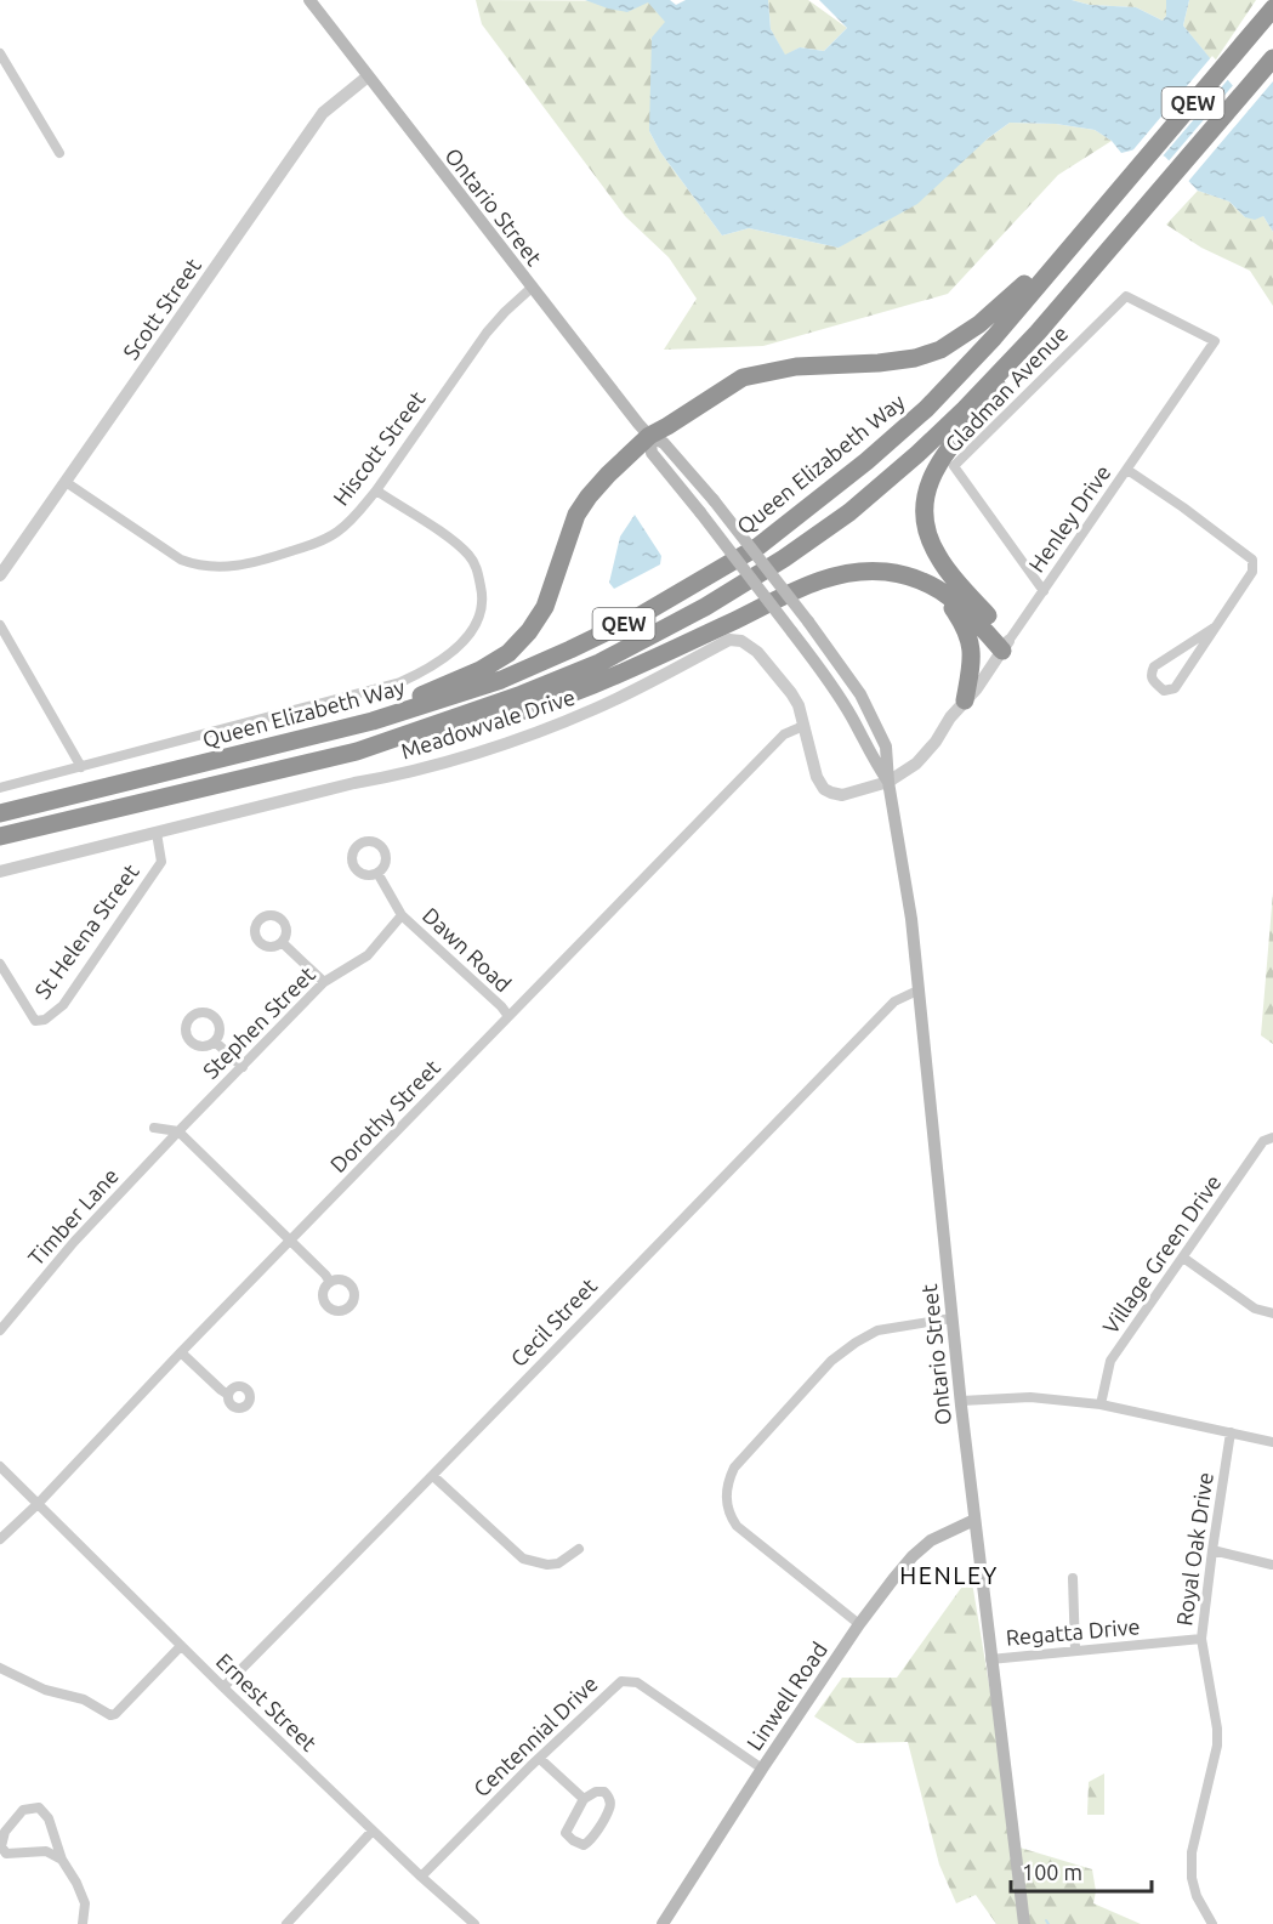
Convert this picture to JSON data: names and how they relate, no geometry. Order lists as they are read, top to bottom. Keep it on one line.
{"streets":{"highway":["QEW","Queen Elizabeth Way"],"main road":["Ontario Street","Linwell Road"],"street":["Scott Street","Gladman Avenue","Hiscott Street","Henley Drive","Meadowvale Drive","St Helena Street","Dawn Road","Stephen Street","Dorothy Street","Timber Lane","Village Green Drive","Cecil Street","Royal Oak Drive","Regatta Drive","Ernest Street","Centennial Drive"]},"crossings":[["Ontario Street","Scott Street"],["Ontario Street","Hiscott Street"],["Ontario Street","Henley Drive"],["Ontario Street","Meadowvale Drive"],["Ontario Street","Cecil Street"],["Ontario Street","Regatta Drive"],["Ontario Street","Linwell Road"],["Scott Street","Hiscott Street"],["Gladman Avenue","Henley Drive"],["Henley Drive","Meadowvale Drive"],["Meadowvale Drive","St Helena Street"],["Meadowvale Drive","Dorothy Street"],["Dawn Road","Stephen Street"],["Dawn Road","Dorothy Street"],["Stephen Street","Timber Lane"],["Dorothy Street","Ernest Street"],["Cecil Street","Ernest Street"],["Royal Oak Drive","Regatta Drive"],["Linwell Road","Centennial Drive"],["Ernest Street","Centennial Drive"]],"districts":["HENLEY"],"scale_bar":"100 m"}
